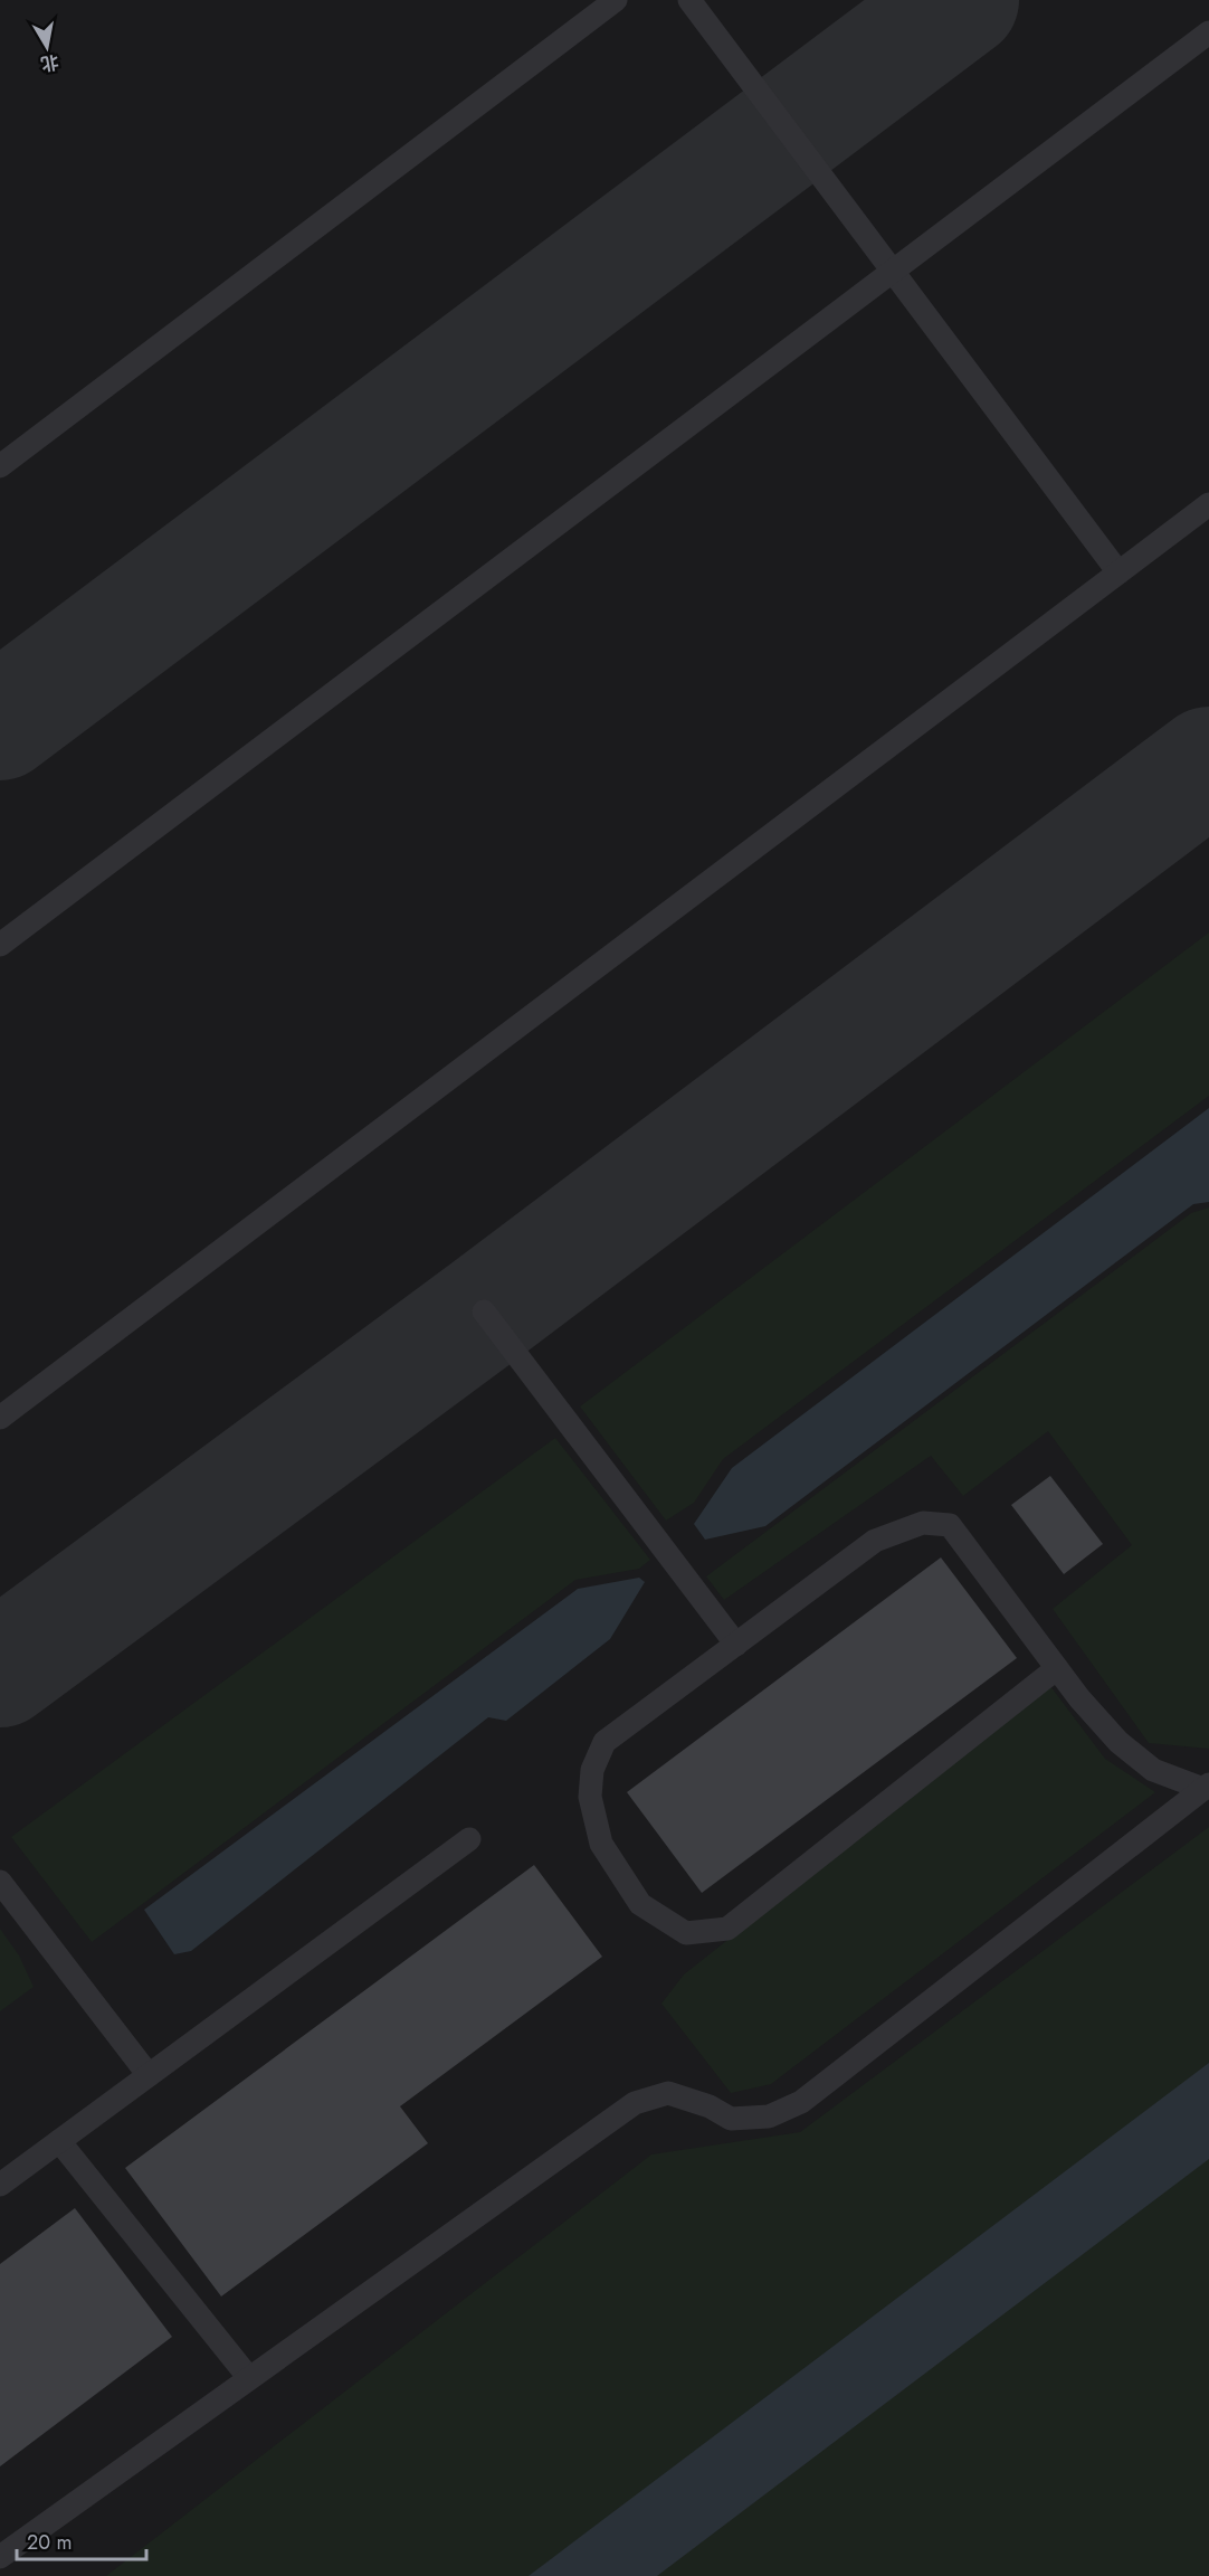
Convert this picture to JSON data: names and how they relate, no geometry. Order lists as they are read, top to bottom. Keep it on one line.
{"scale_bar":"20 m","north":"bottom"}
